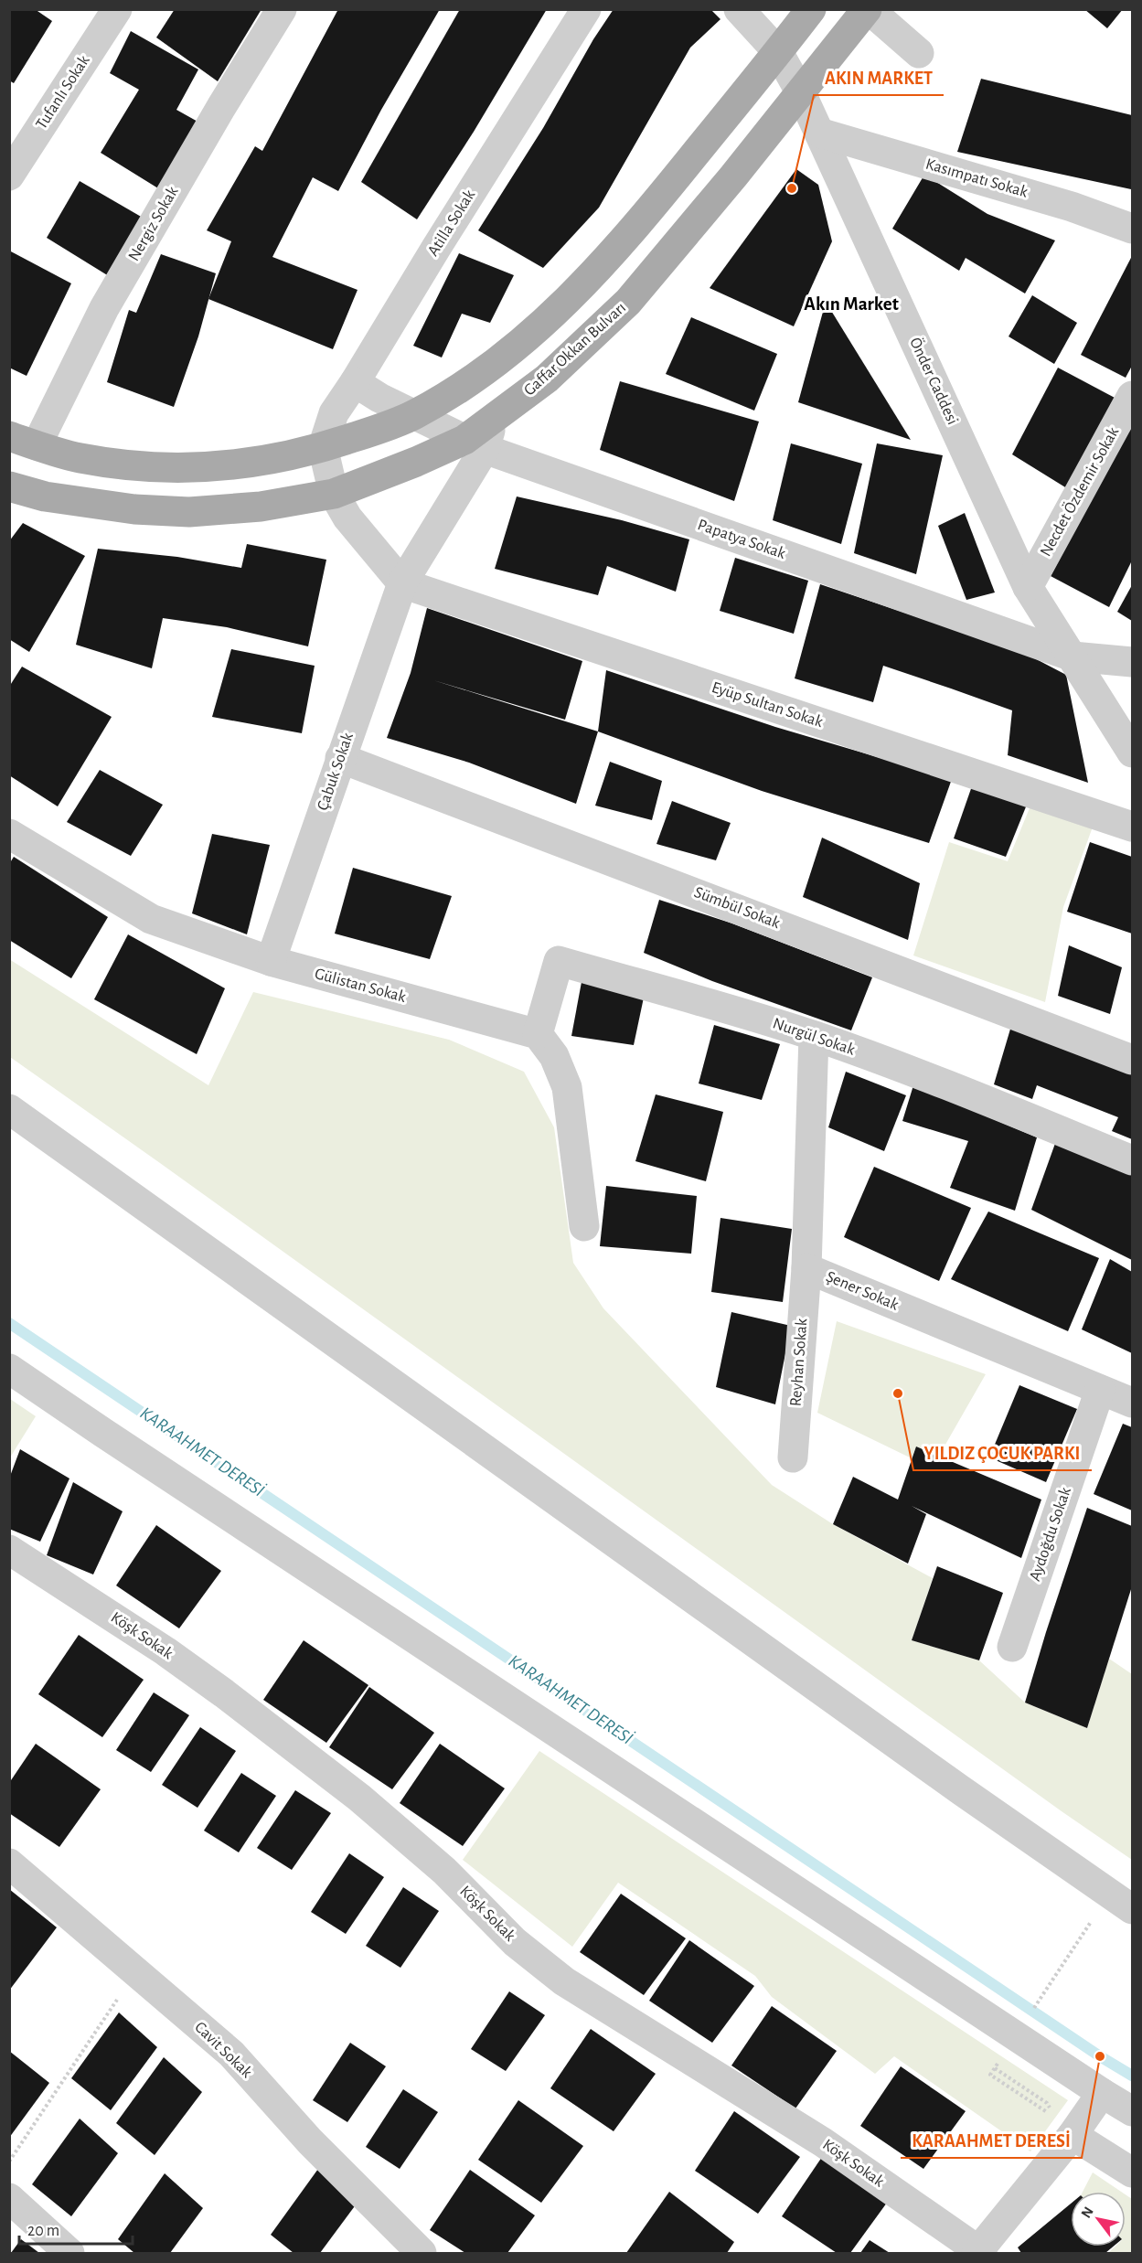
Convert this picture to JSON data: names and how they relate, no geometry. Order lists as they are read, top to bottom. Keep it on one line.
{"streets":{"main road":["Gaffar Okkan Bulvarı"],"street":["Tufanlı Sokak","Kasımpatı Sokak","Atilla Sokak","Nergiz Sokak","Önder Caddesi","Necdet Özdemir Sokak","Papatya Sokak","Eyüp Sultan Sokak","Çabuk Sokak","Sümbül Sokak","Gülistan Sokak","Nurgül Sokak","Şener Sokak","Reyhan Sokak","Aydoğdu Sokak","Köşk Sokak","Cavit Sokak"]},"crossings":[["Kasımpatı Sokak","Önder Caddesi"],["Gaffar Okkan Bulvarı","Önder Caddesi"],["Gaffar Okkan Bulvarı","Papatya Sokak"],["Gaffar Okkan Bulvarı","Çabuk Sokak"],["Önder Caddesi","Necdet Özdemir Sokak"],["Önder Caddesi","Papatya Sokak"],["Papatya Sokak","Çabuk Sokak"],["Eyüp Sultan Sokak","Çabuk Sokak"],["Çabuk Sokak","Sümbül Sokak"],["Çabuk Sokak","Gülistan Sokak"],["Gülistan Sokak","Nurgül Sokak"],["Nurgül Sokak","Şener Sokak"],["Şener Sokak","Reyhan Sokak"],["Şener Sokak","Aydoğdu Sokak"]],"districts":["Akın Market"],"water":["KARAAHMET DERESİ"],"places":["AKIN MARKET","YILDIZ ÇOCUK PARKI","KARAAHMET DERESİ"],"scale_bar":"20 m","north":"top left"}
